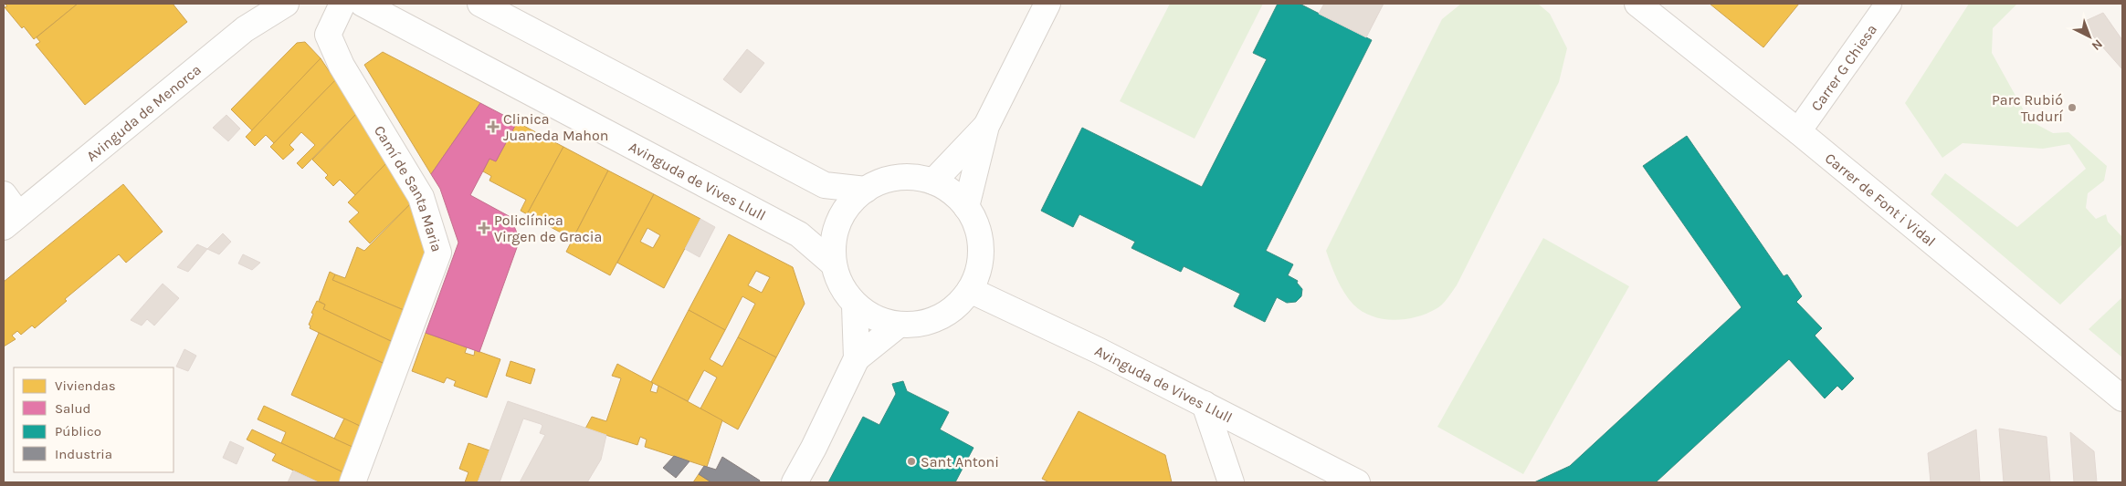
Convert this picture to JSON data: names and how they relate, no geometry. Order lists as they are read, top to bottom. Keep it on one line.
{"streets":{"street":["Carrer G Chiesa","Avinguda de Menorca","Avinguda de Vives Llull","Camí de Santa Maria","Carrer de Font i Vidal"]},"crossings":[["Carrer G Chiesa","Carrer de Font i Vidal"]],"places":{"other":["Parc Rubió Tudurí","Sant Antoni"],"health":["Clinica Juaneda Mahon","Policlínica Virgen de Gracia"]},"legend":["Viviendas","Salud","Público","Industria"],"north":"bottom right"}
